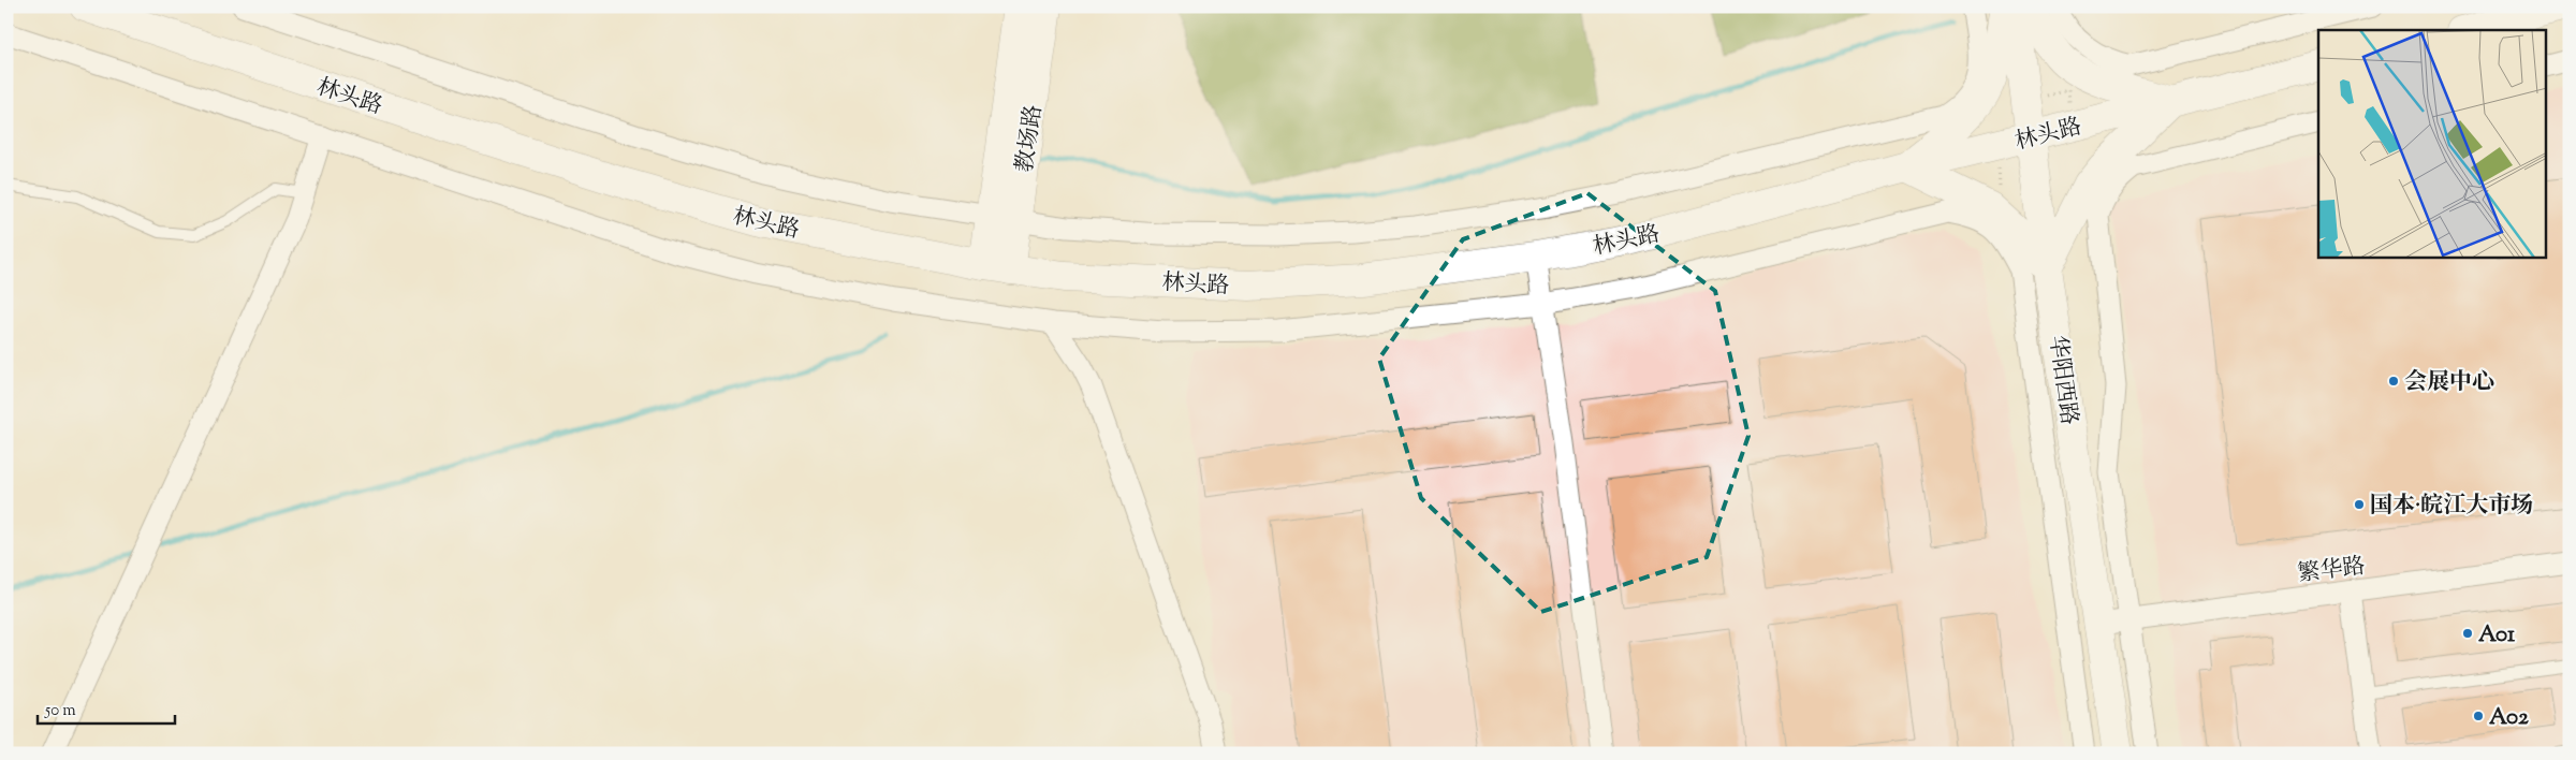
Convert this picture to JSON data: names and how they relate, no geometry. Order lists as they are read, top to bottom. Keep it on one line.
{"streets":{"main road":["林头路","教场路","华阳西路"],"street":["繁华路"]},"crossings":[["林头路","教场路"],["林头路","华阳西路"],["华阳西路","繁华路"]],"places":["会展中心","国本·皖江大市场","A01","A02"],"scale_bar":"50 m"}
